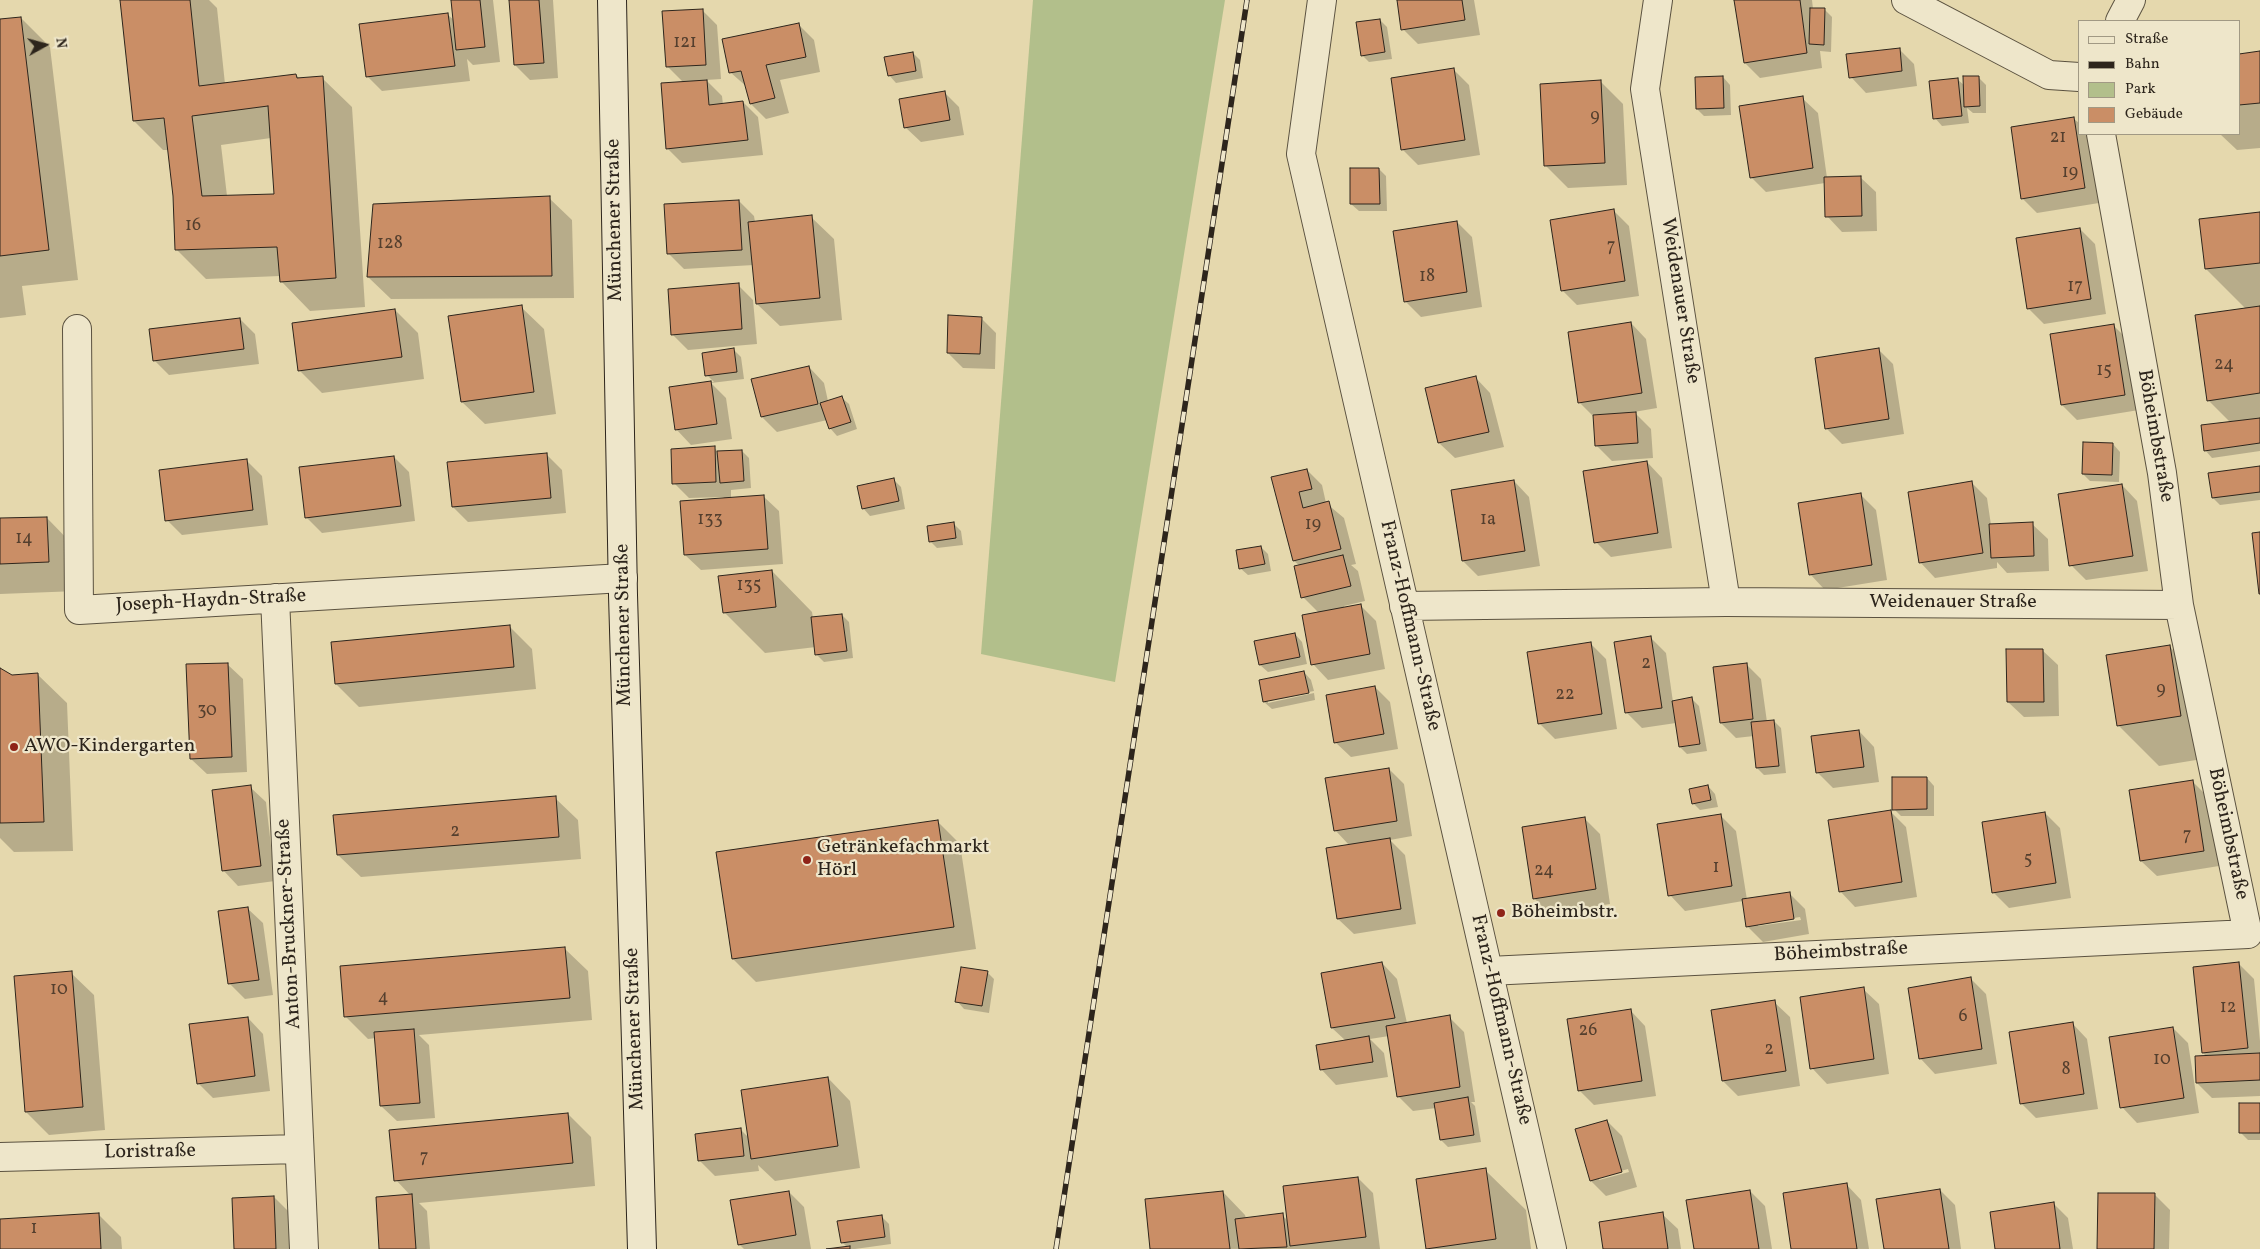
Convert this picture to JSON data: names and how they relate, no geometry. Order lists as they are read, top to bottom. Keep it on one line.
{"streets":{"street":["Münchener Straße","Weidenauer Straße","Böheimbstraße","Joseph-Haydn-Straße","Franz-Hoffmann-Straße","Anton-Bruckner-Straße","Loristraße"]},"crossings":[["Münchener Straße","Joseph-Haydn-Straße"],["Weidenauer Straße","Böheimbstraße"],["Weidenauer Straße","Franz-Hoffmann-Straße"],["Böheimbstraße","Franz-Hoffmann-Straße"],["Joseph-Haydn-Straße","Anton-Bruckner-Straße"],["Anton-Bruckner-Straße","Loristraße"]],"places":["AWO-Kindergarten","Getränkefachmarkt Hörl","Böheimbstr."],"house_numbers":["121","9","21","19","16","128","7","18","17","24","15","133","1a","19","14","135","2","9","22","30","2","7","5","1","24","10","4","12","6","26","2","10","8","7","1"],"legend":["Straße","Bahn","Park","Gebäude"],"north":"right"}
